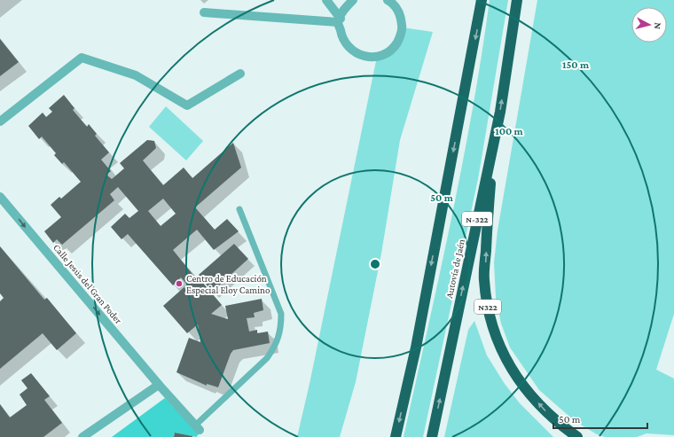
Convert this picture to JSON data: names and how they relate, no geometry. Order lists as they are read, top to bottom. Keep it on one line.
{"streets":{"highway":["N-322","Autovía de Jaén","N322"],"street":["Calle Jesús del Gran Poder"]},"crossings":[["Autovía de Jaén","N322"]],"one_way":["Calle Jesús del Gran Poder"],"places":["Centro de Educación Especial Eloy Camino"],"scale_bar":"50 m","north":"right","rings":["150 m","100 m","50 m"]}
